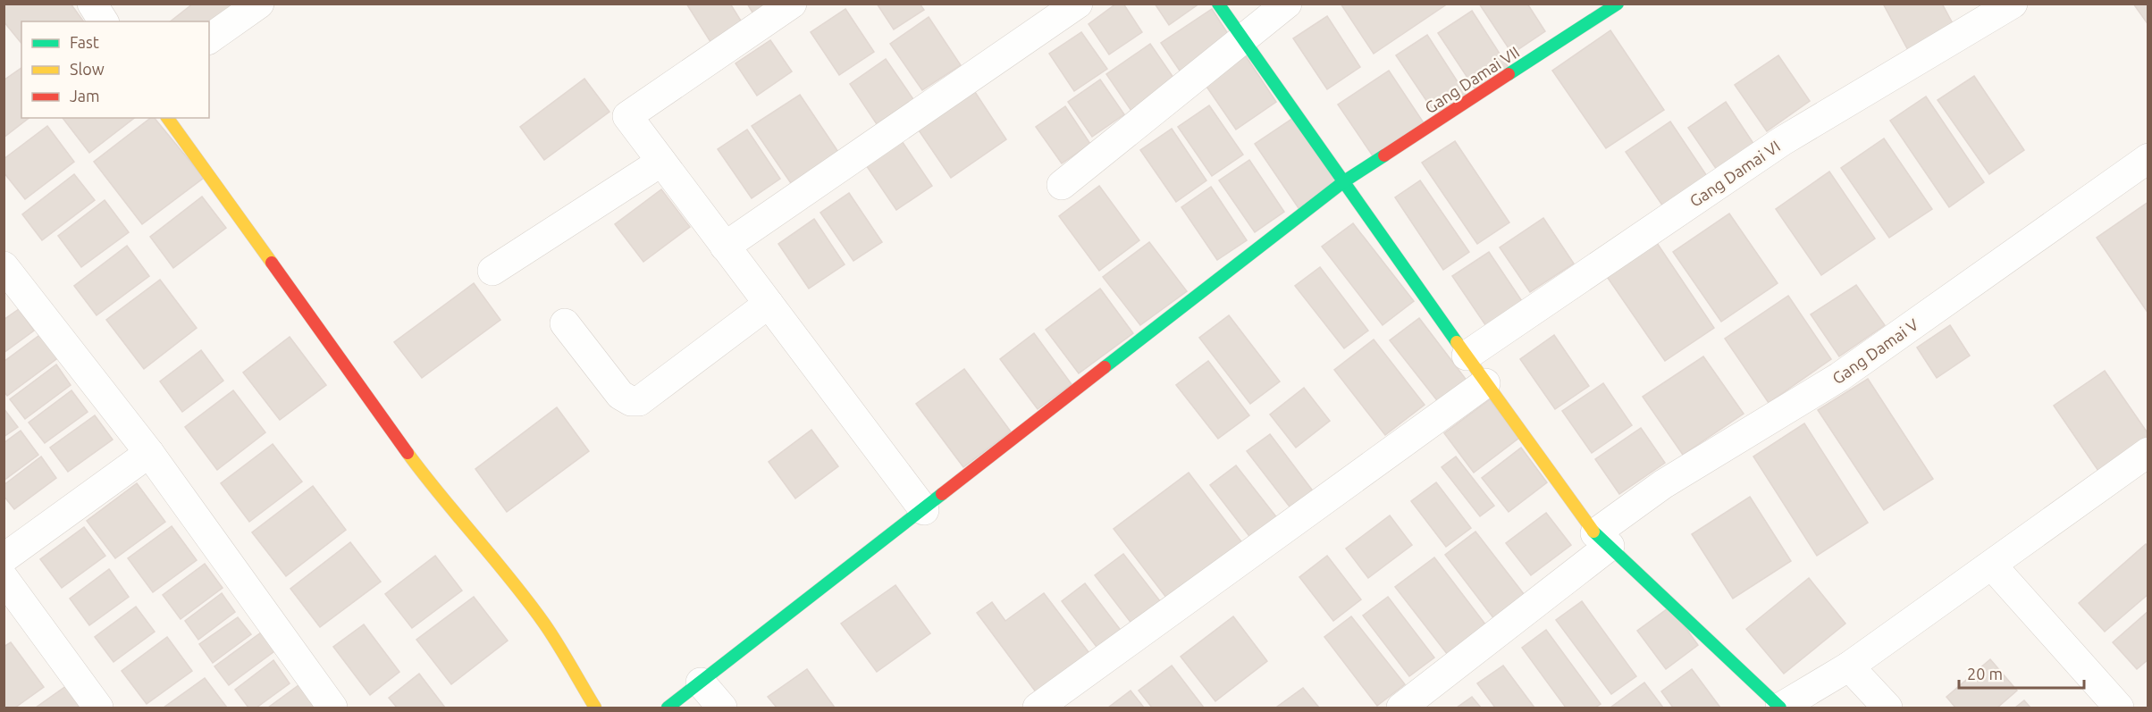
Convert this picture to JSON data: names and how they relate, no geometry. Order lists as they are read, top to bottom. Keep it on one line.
{"streets":{"street":["Gang Damai VII","Gang Damai VI","Gang Damai V"]},"legend":["Fast","Slow","Jam"],"scale_bar":"20 m"}
